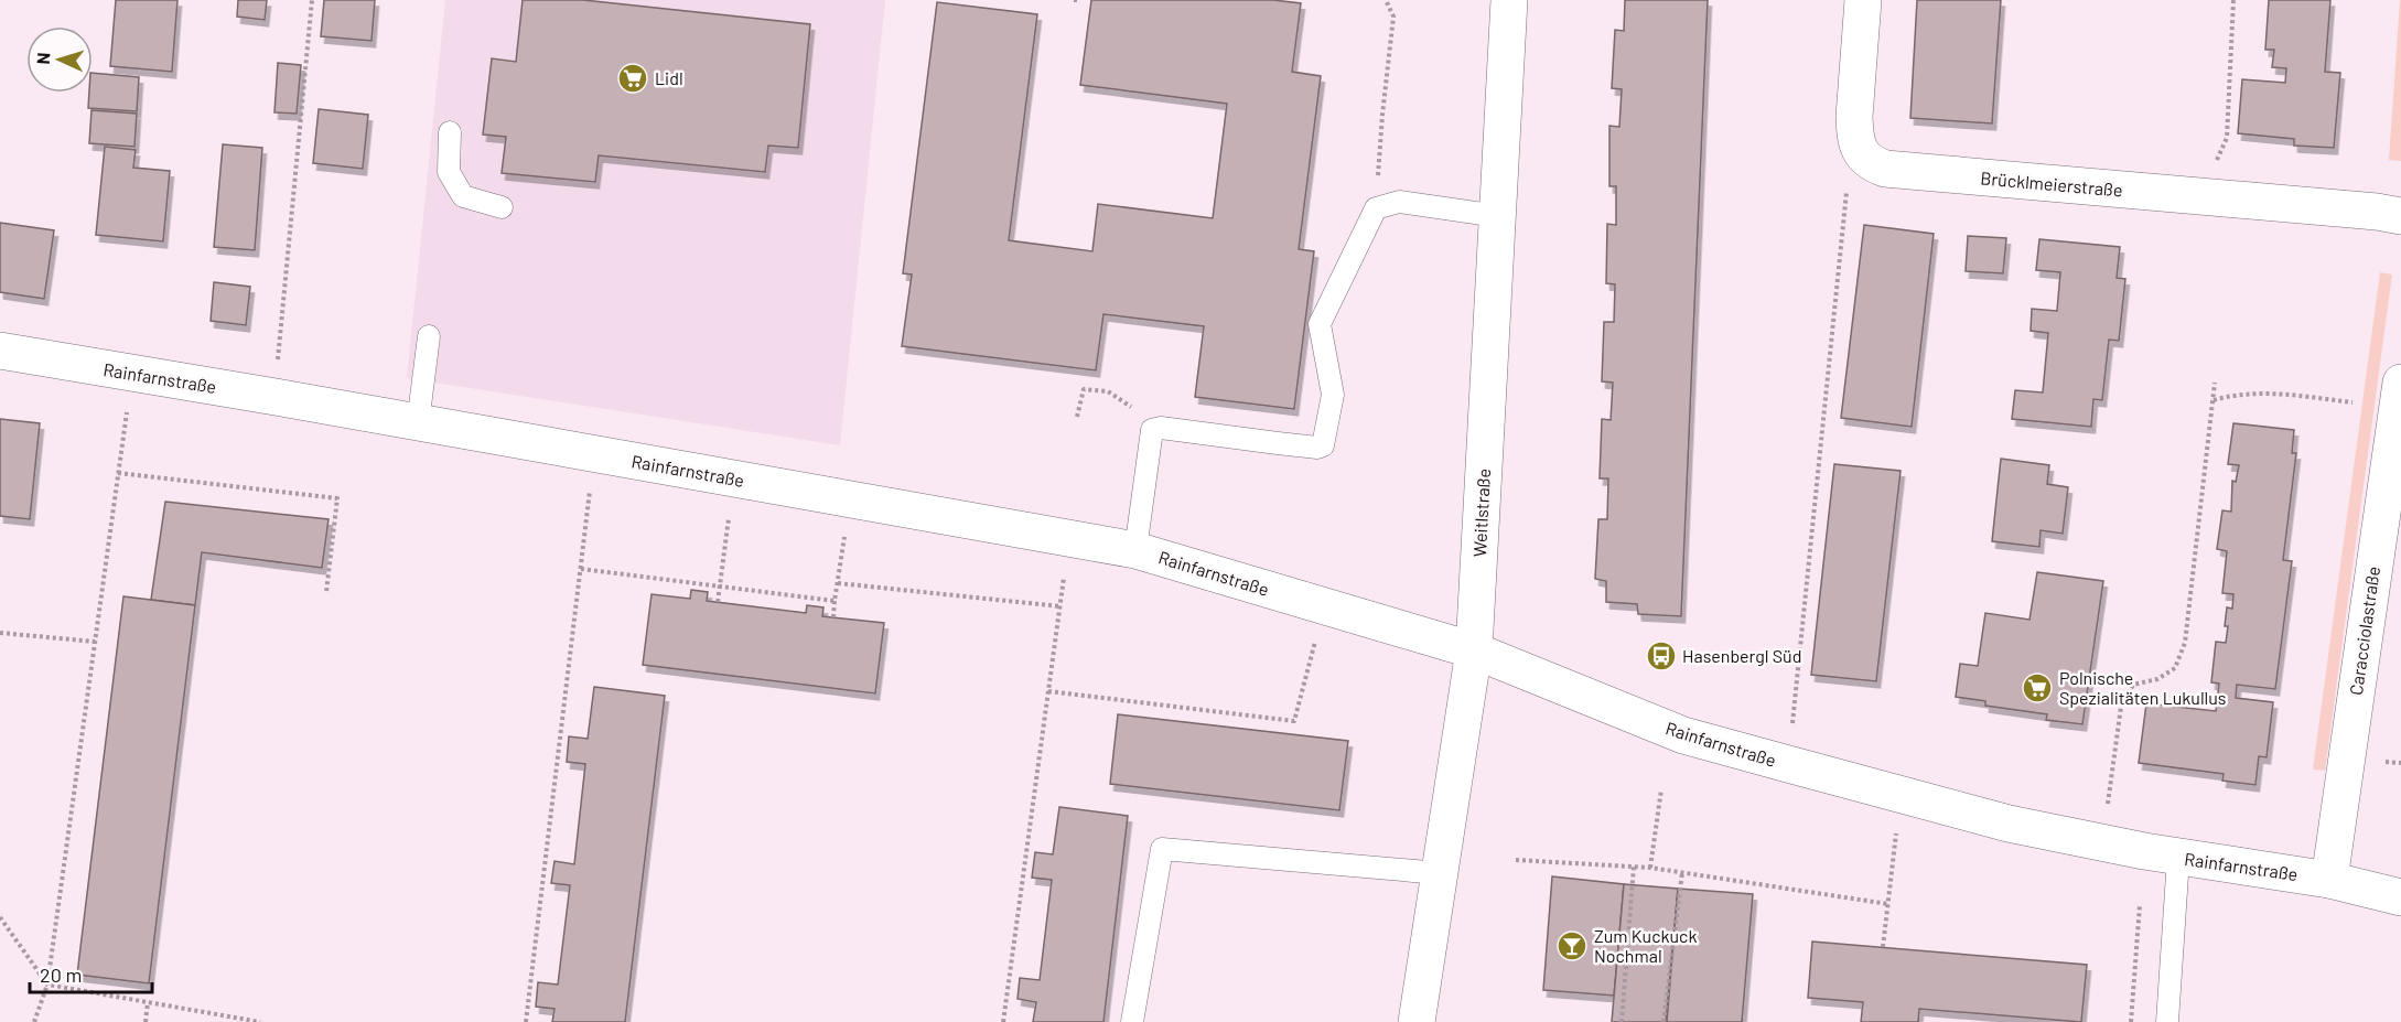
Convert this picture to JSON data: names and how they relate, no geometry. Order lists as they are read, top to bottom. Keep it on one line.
{"streets":{"street":["Brücklmeierstraße","Rainfarnstraße","Weitlstraße","Caracciolastraße"]},"crossings":[["Rainfarnstraße","Weitlstraße"],["Rainfarnstraße","Caracciolastraße"]],"places":{"supermarket":["Lidl","Polnische Spezialitäten Lukullus"],"bus stop":["Hasenbergl Süd"],"bar":["Zum Kuckuck Nochmal"]},"scale_bar":"20 m","north":"left"}
